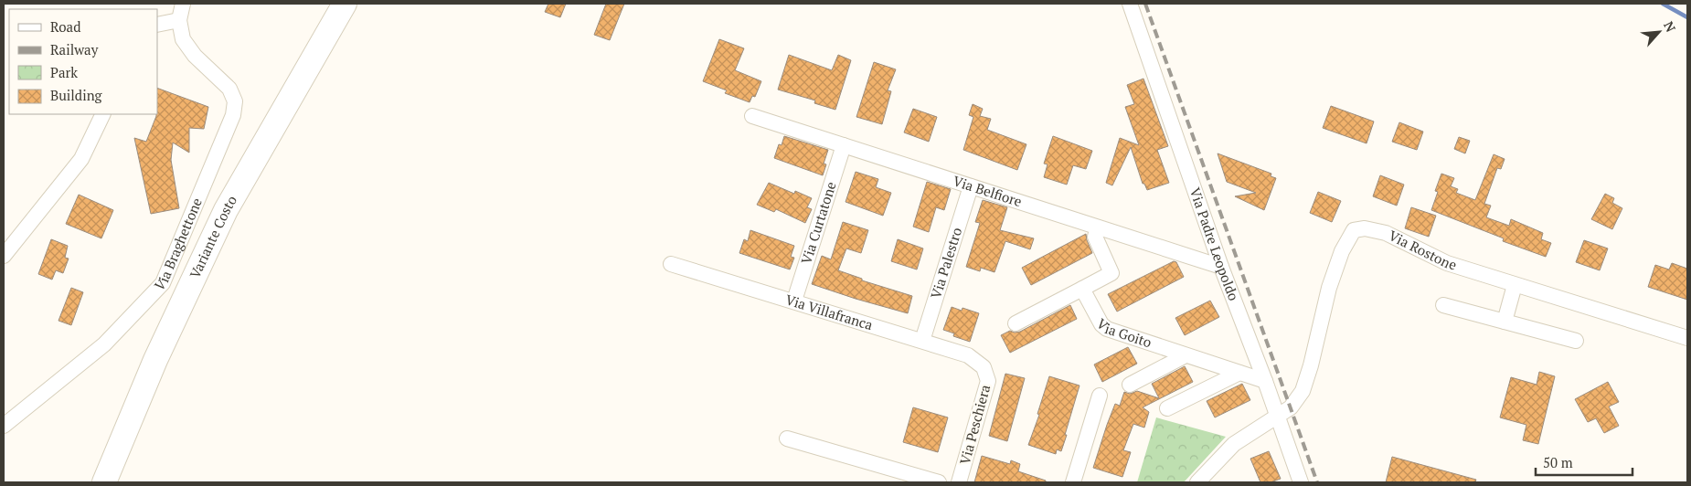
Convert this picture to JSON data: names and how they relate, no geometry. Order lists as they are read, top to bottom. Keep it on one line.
{"streets":{"highway":["Variante Costo"],"street":["Via Belfiore","Via Curtatone","Via Braghettone","Via Padre Leopoldo","Via Rostone","Via Palestro","Via Villafranca","Via Goito","Via Peschiera"]},"crossings":[["Via Belfiore","Via Curtatone"],["Via Belfiore","Via Padre Leopoldo"],["Via Belfiore","Via Palestro"],["Via Curtatone","Via Villafranca"],["Via Padre Leopoldo","Via Rostone"],["Via Padre Leopoldo","Via Goito"],["Via Palestro","Via Villafranca"],["Via Villafranca","Via Peschiera"]],"legend":["Road","Railway","Park","Building"],"scale_bar":"50 m","north":"top right"}
